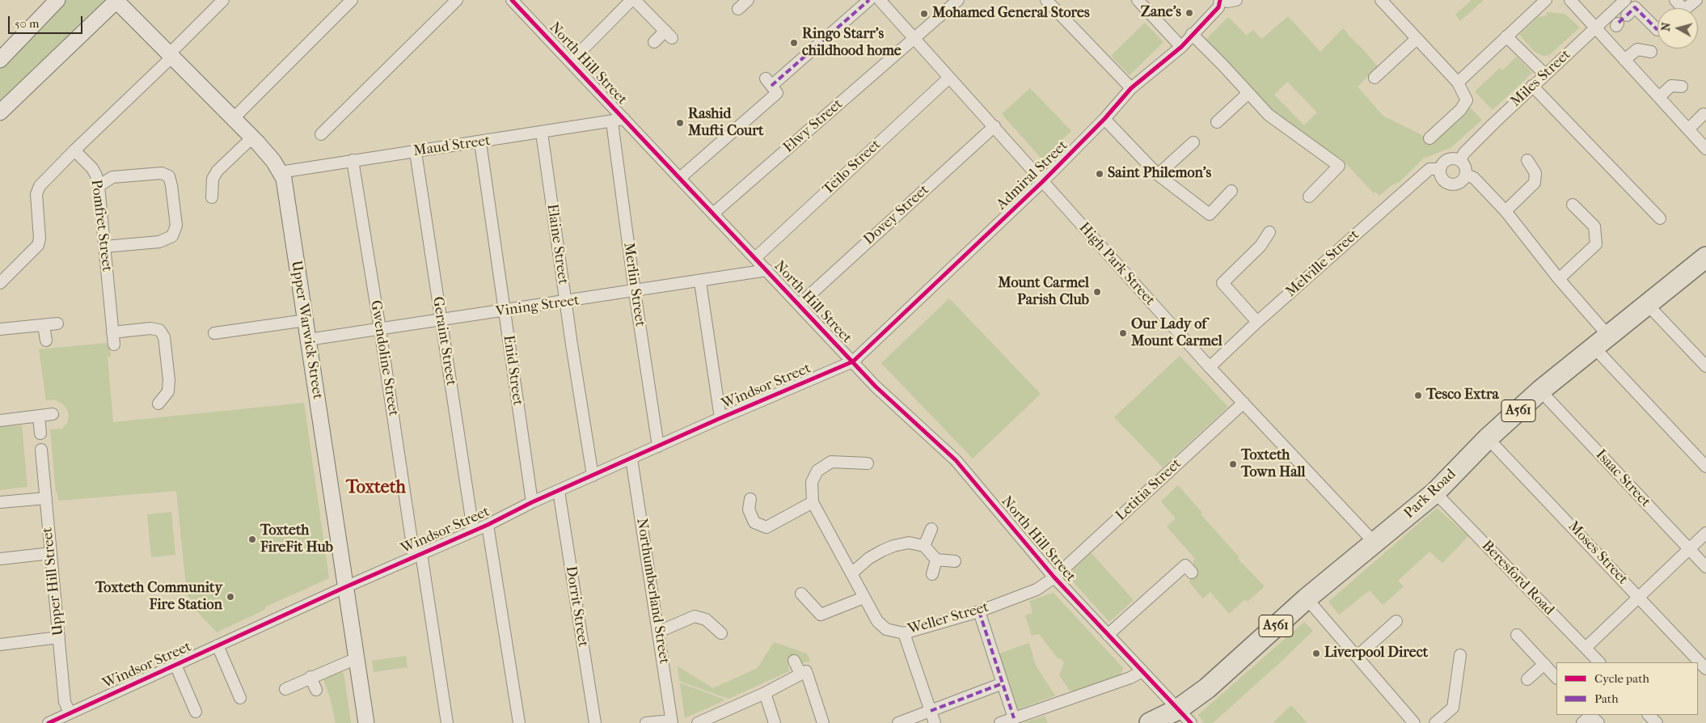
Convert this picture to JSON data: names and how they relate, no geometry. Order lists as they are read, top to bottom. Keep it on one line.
{"streets":{"highway":["A561","Park Road"],"main road":["Upper Warwick Street"],"street":["North Hill Street","Miles Street","Elwy Street","Maud Street","Teilo Street","Admiral Street","Dovey Street","Pomfret Street","Elaine Street","Melville Street","High Park Street","Merlin Street","Vining Street","Geraint Street","Gwendoline Street","Enid Street","Windsor Street","Isaac Street","Letitia Street","Moses Street","Beresford Road","Upper Hill Street","Northumberland Street","Dorrit Street","Weller Street"]},"crossings":[["North Hill Street","Elwy Street"],["North Hill Street","Maud Street"],["North Hill Street","Teilo Street"],["North Hill Street","Admiral Street"],["North Hill Street","Dovey Street"],["North Hill Street","Vining Street"],["North Hill Street","Windsor Street"],["North Hill Street","Letitia Street"],["North Hill Street","Park Road"],["North Hill Street","Weller Street"],["Miles Street","Melville Street"],["Elwy Street","High Park Street"],["Maud Street","Elaine Street"],["Maud Street","Merlin Street"],["Maud Street","Upper Warwick Street"],["Maud Street","Geraint Street"],["Maud Street","Gwendoline Street"],["Maud Street","Enid Street"],["Teilo Street","High Park Street"],["Admiral Street","High Park Street"],["Admiral Street","Windsor Street"],["Dovey Street","High Park Street"],["Elaine Street","Vining Street"],["Elaine Street","Windsor Street"],["Melville Street","High Park Street"],["High Park Street","Letitia Street"],["High Park Street","Park Road"],["Merlin Street","Vining Street"],["Merlin Street","Windsor Street"],["Vining Street","Upper Warwick Street"],["Vining Street","Geraint Street"],["Vining Street","Gwendoline Street"],["Vining Street","Enid Street"],["Upper Warwick Street","Windsor Street"],["Geraint Street","Windsor Street"],["Gwendoline Street","Windsor Street"],["Enid Street","Windsor Street"],["Windsor Street","Upper Hill Street"],["Windsor Street","Northumberland Street"],["Windsor Street","Dorrit Street"],["Isaac Street","Park Road"],["Letitia Street","Weller Street"],["Park Road","Moses Street"],["Park Road","Beresford Road"]],"districts":["Toxteth"],"places":["Zane's","Mohamed General Stores","Ringo Starr's childhood home","Rashid Mufti Court","Saint Philemon's","Mount Carmel Parish Club","Our Lady of Mount Carmel","Tesco Extra","Toxteth Town Hall","Toxteth FireFit Hub","Toxteth Community Fire Station","Liverpool Direct"],"legend":["Cycle path","Path"],"scale_bar":"50 m","north":"left"}
